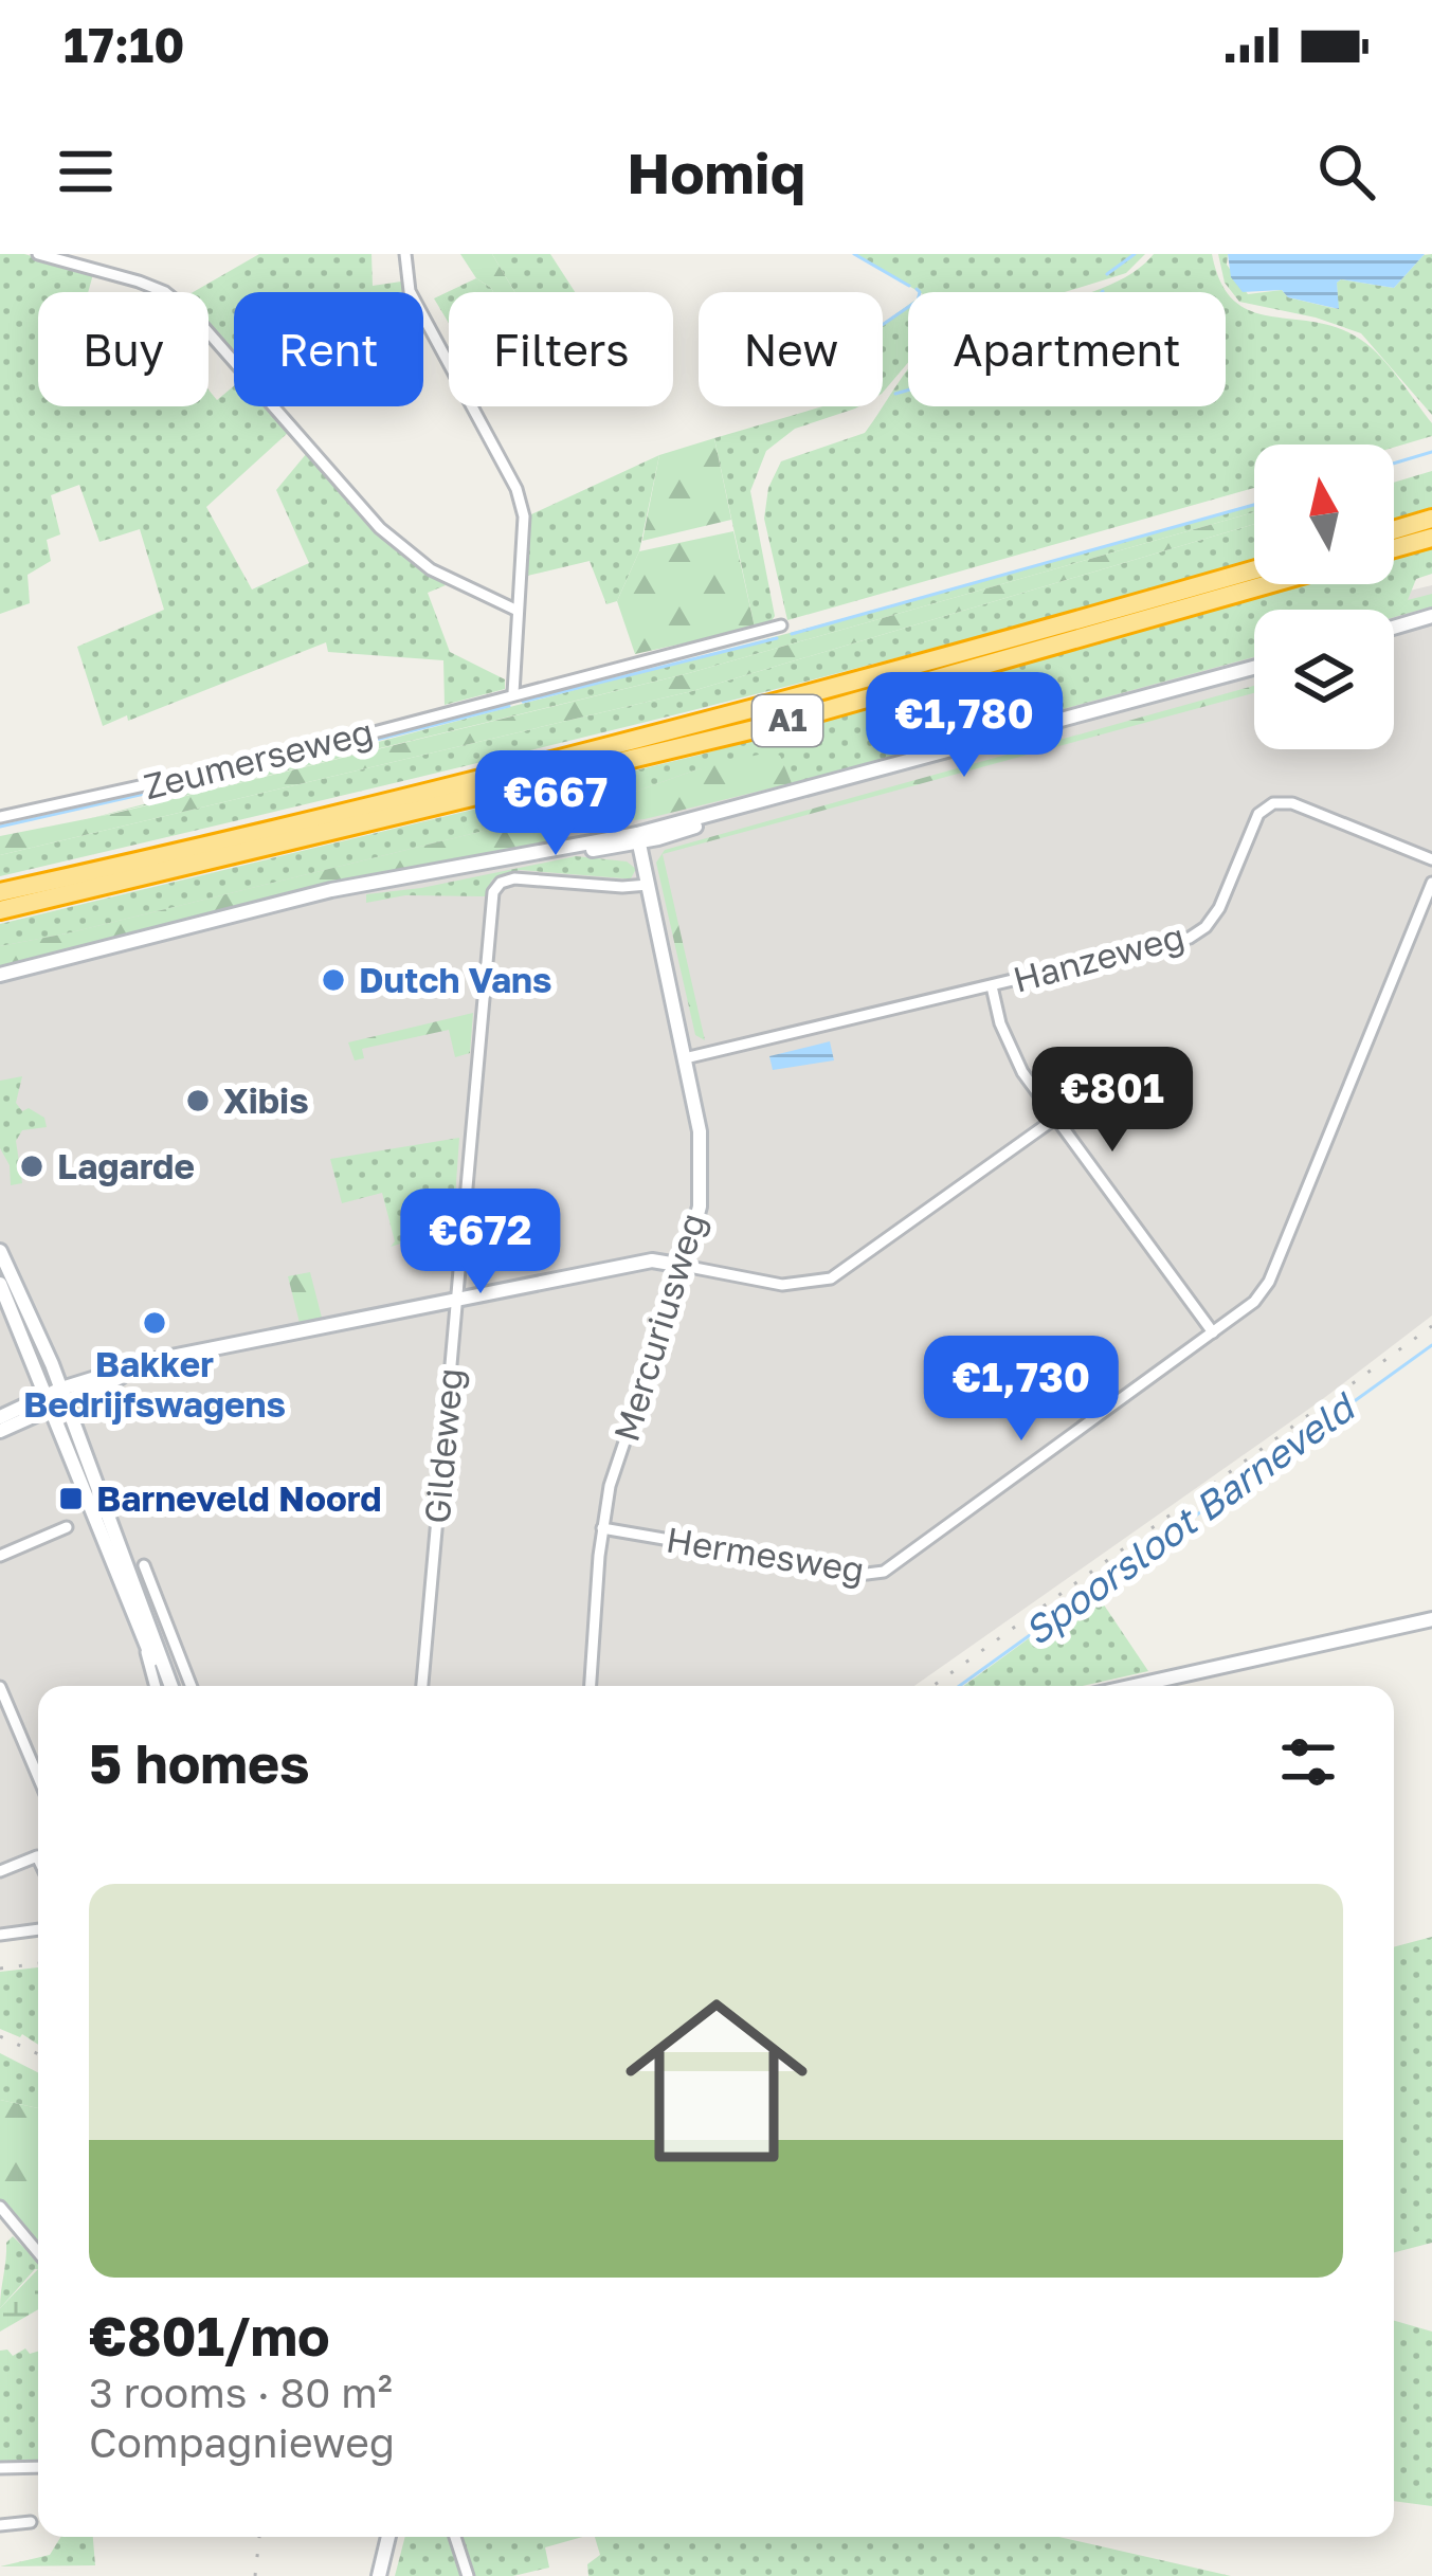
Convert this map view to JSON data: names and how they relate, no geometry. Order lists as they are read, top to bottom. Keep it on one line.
{"streets":{"highway":["A1"],"street":["Zeumerseweg","Hanzeweg","Mercuriusweg","Gildeweg","Hermesweg"]},"crossings":[["Hanzeweg","Mercuriusweg"],["Mercuriusweg","Gildeweg"],["Mercuriusweg","Hermesweg"]],"water":["Spoorsloot Barneveld"],"places":{"other":["Dutch Vans","Xibis","Lagarde","Bakker Bedrijfswagens"],"transit":["Barneveld Noord"]},"north":"top","page":{"status":"17:10","header":"Homiq","chip":["Buy","Rent","Filters","New","Apartment"],"price":["€1,780","€667","€801","€672","€1,730"],"heading":"5 homes","list":[{"name":"€801/mo","note":"3 rooms · 80 m² · Compagnieweg"}]}}
